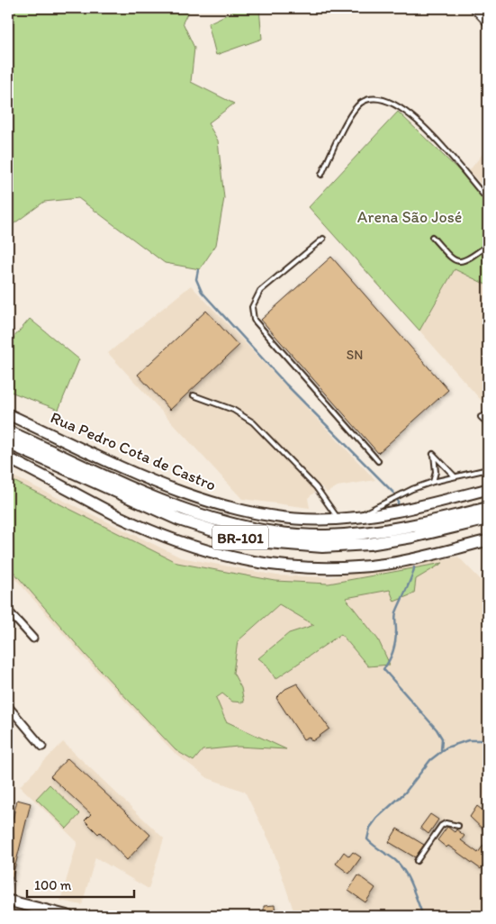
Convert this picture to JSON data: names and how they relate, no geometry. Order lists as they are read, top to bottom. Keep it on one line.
{"streets":{"highway":["BR-101"],"main road":["Rua Pedro Cota de Castro"]},"parks":["Arena São José"],"house_numbers":["SN"],"scale_bar":"100 m"}
